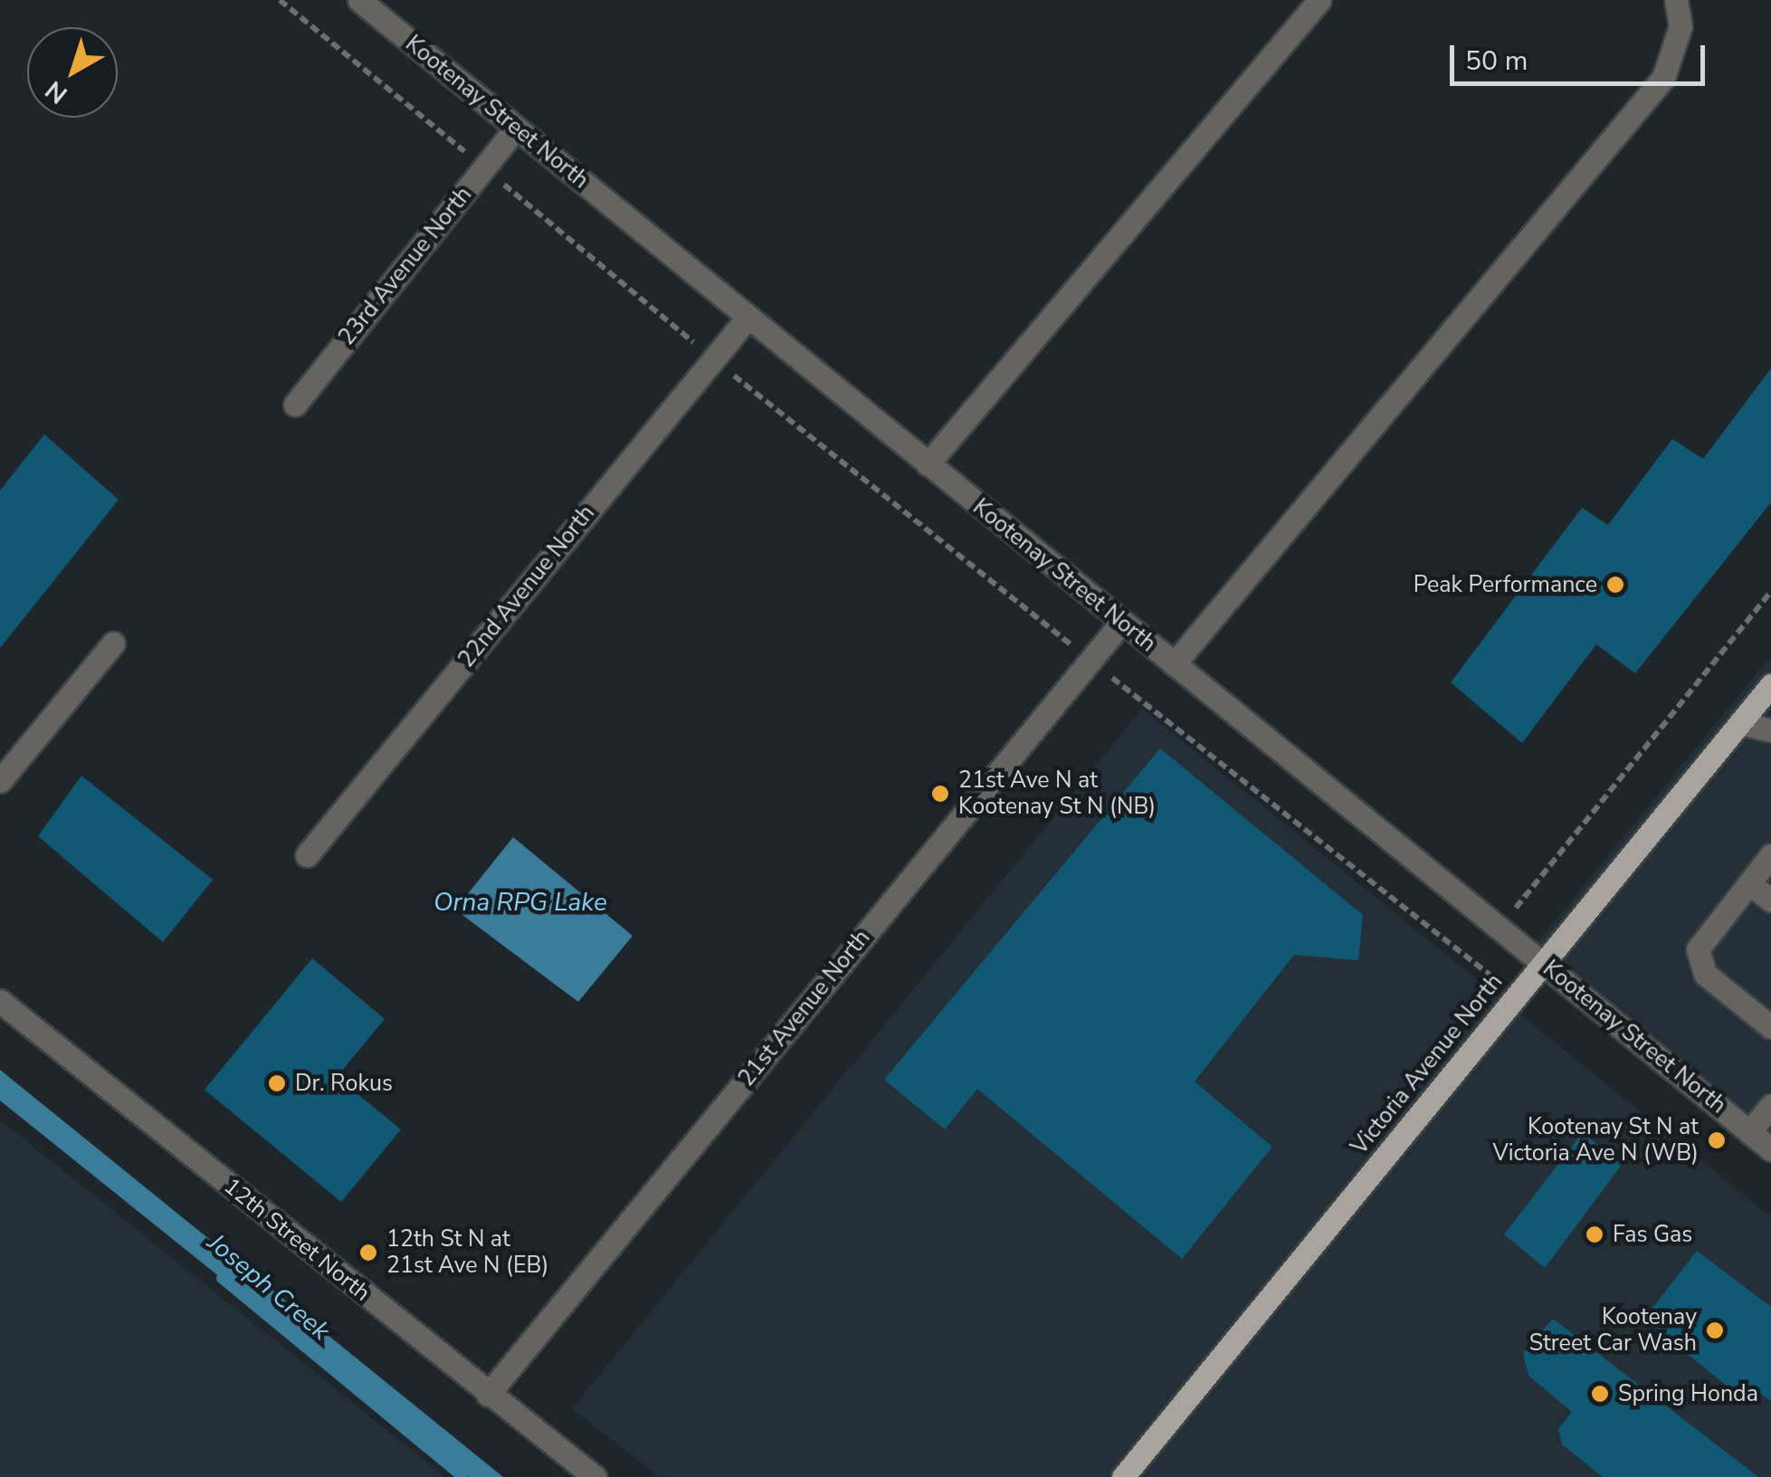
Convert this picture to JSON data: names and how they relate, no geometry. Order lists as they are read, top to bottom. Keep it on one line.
{"streets":{"main road":["Victoria Avenue North"],"street":["Kootenay Street North","23rd Avenue North","22nd Avenue North","21st Avenue North","12th Street North"]},"crossings":[["Kootenay Street North","23rd Avenue North"],["Kootenay Street North","22nd Avenue North"],["Kootenay Street North","21st Avenue North"],["Kootenay Street North","Victoria Avenue North"],["21st Avenue North","12th Street North"]],"water":["Orna RPG Lake","Joseph Creek"],"places":["Peak Performance","21st Ave N at Kootenay St N (NB)","Dr. Rokus","Kootenay St N at Victoria Ave N (WB)","Fas Gas","12th St N at 21st Ave N (EB)","Kootenay Street Car Wash","Spring Honda"],"scale_bar":"50 m","north":"bottom left"}
